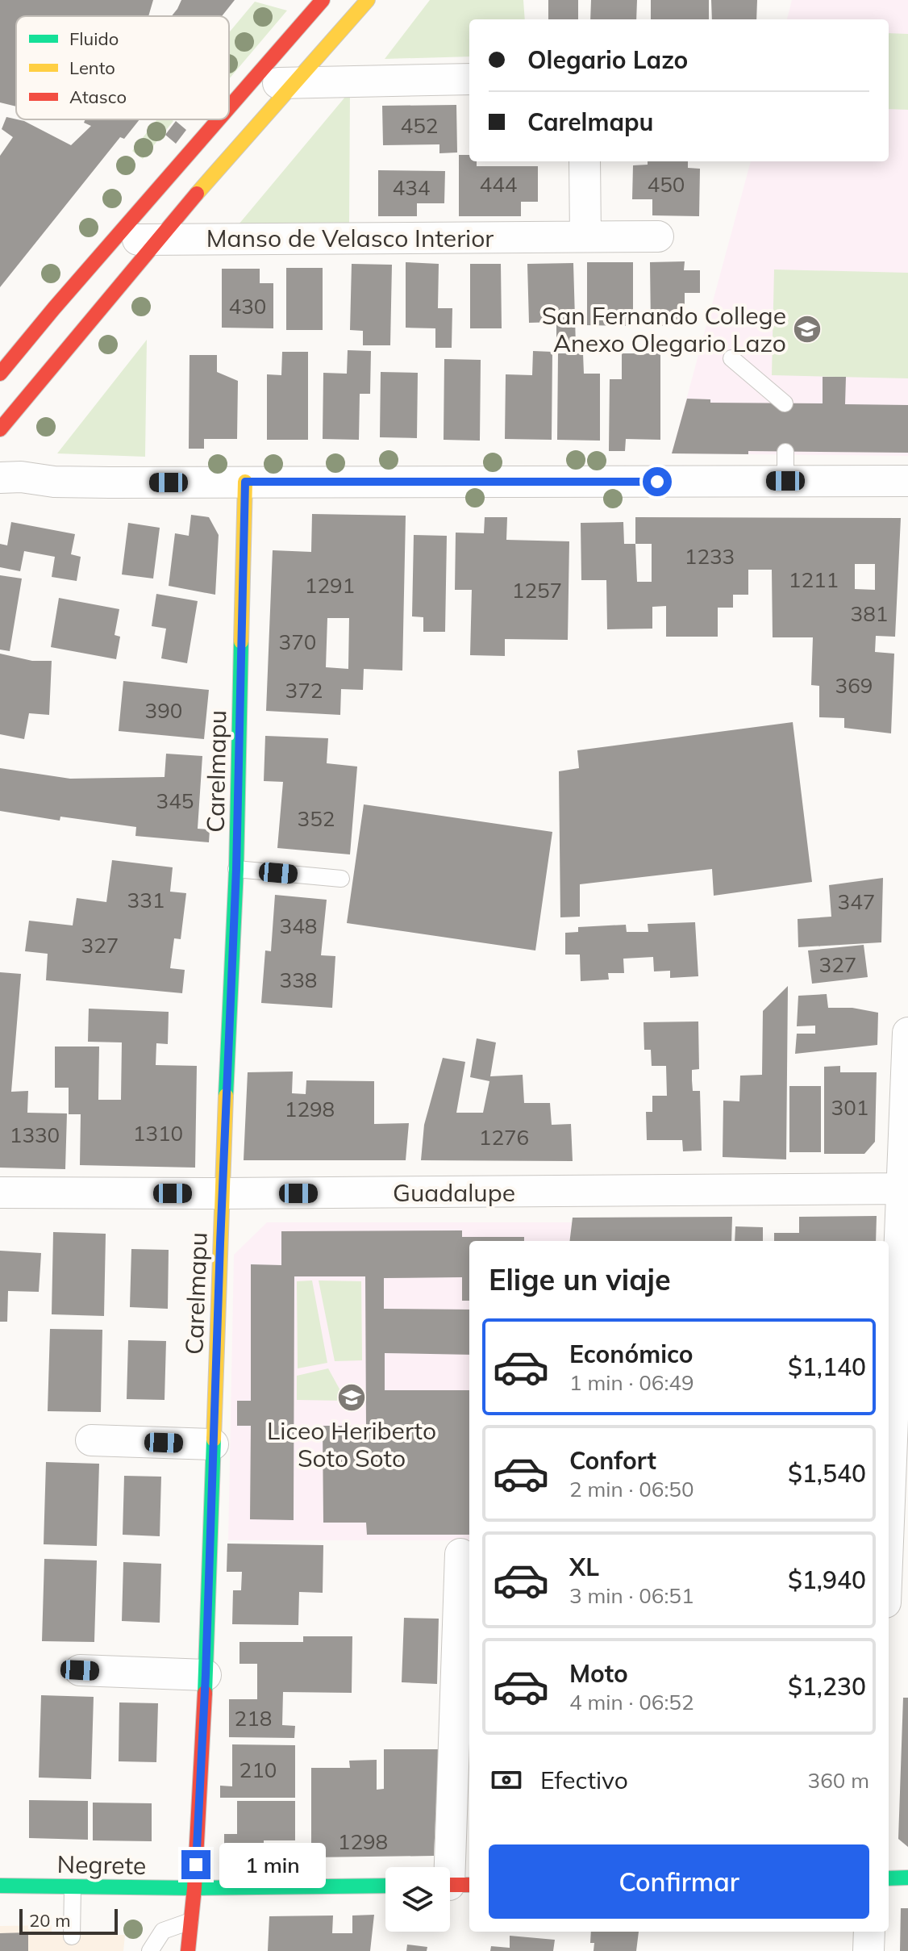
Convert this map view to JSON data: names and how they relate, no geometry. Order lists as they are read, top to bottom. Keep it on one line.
{"streets":{"main road":["Carelmapu","Negrete"],"street":["Manso de Velasco Interior","Guadalupe"]},"crossings":[["Carelmapu","Guadalupe"],["Carelmapu","Negrete"]],"places":{"school or university":["San Fernando College Anexo Olegario Lazo","Liceo Heriberto Soto Soto"]},"house_numbers":["452","444","450","434","430","1233","1211","1291","1257","381","370","369","372","390","345","352","331","347","348","327","327","338","301","1298","1310","1330","1276","218","210","1298"],"legend":["Fluido","Lento","Atasco"],"scale_bar":"20 m","page":{"banner":["Olegario Lazo","Carelmapu"],"heading":"Elige un viaje","list":[{"name":"Económico","note":"1 min · 06:49","value":"$1,140"},{"name":"Confort","note":"2 min · 06:50","value":"$1,540"},{"name":"XL","note":"3 min · 06:51","value":"$1,940"},{"name":"Moto","note":"4 min · 06:52","value":"$1,230"}],"pay":["Efectivo","360 m"],"buttons":"Confirmar","bubble":"1 min","scale":"20 m"}}
